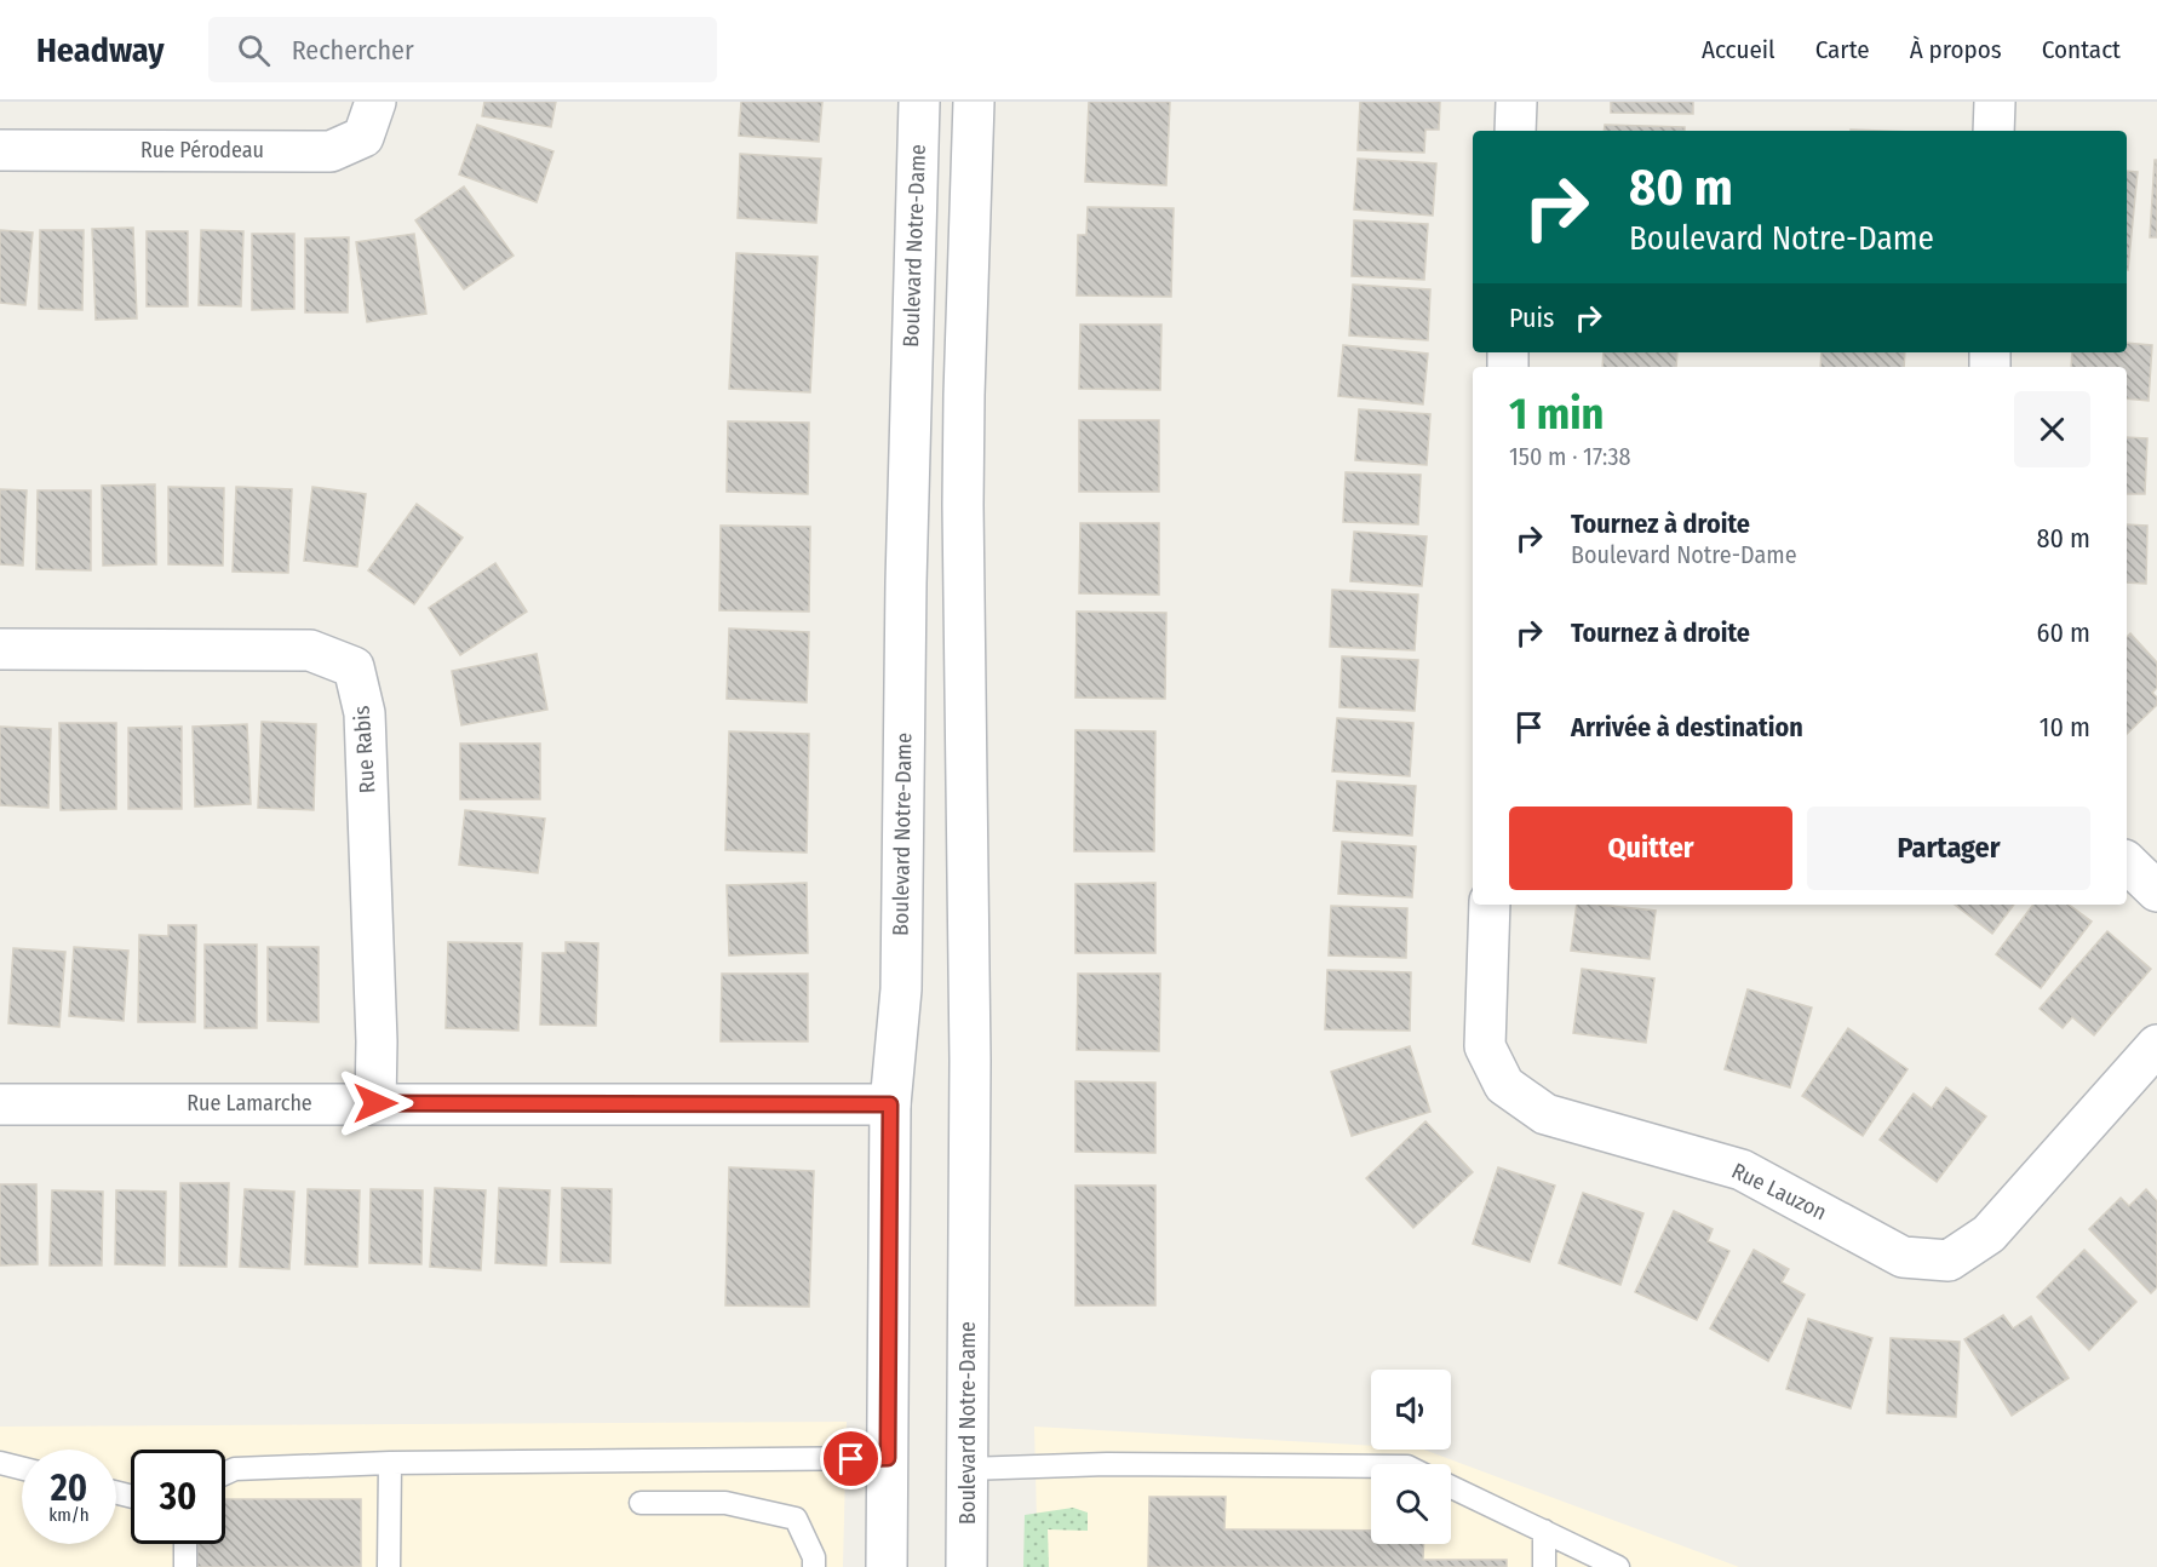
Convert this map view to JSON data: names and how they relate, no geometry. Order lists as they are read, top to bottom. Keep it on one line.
{"streets":{"street":["Rue Pérodeau","Boulevard Notre-Dame","Rue Rabis","Rue Lamarche","Rue Lauzon"]},"crossings":[["Boulevard Notre-Dame","Rue Lamarche"],["Rue Rabis","Rue Lamarche"]],"page":{"header":"Headway","search":"Rechercher","nav":["Accueil","Carte","À propos","Contact"],"turn":["80 m","Boulevard Notre-Dame"],"then":"Puis","heading":["1 min","150 m · 17:38"],"list":[{"name":"Tournez à droite","note":"Boulevard Notre-Dame","value":"80 m"},{"name":"Tournez à droite","value":"60 m"},{"name":"Arrivée à destination","value":"10 m"}],"buttons":["Quitter","Partager"],"speed":"20 km/h","limit":"30"}}
